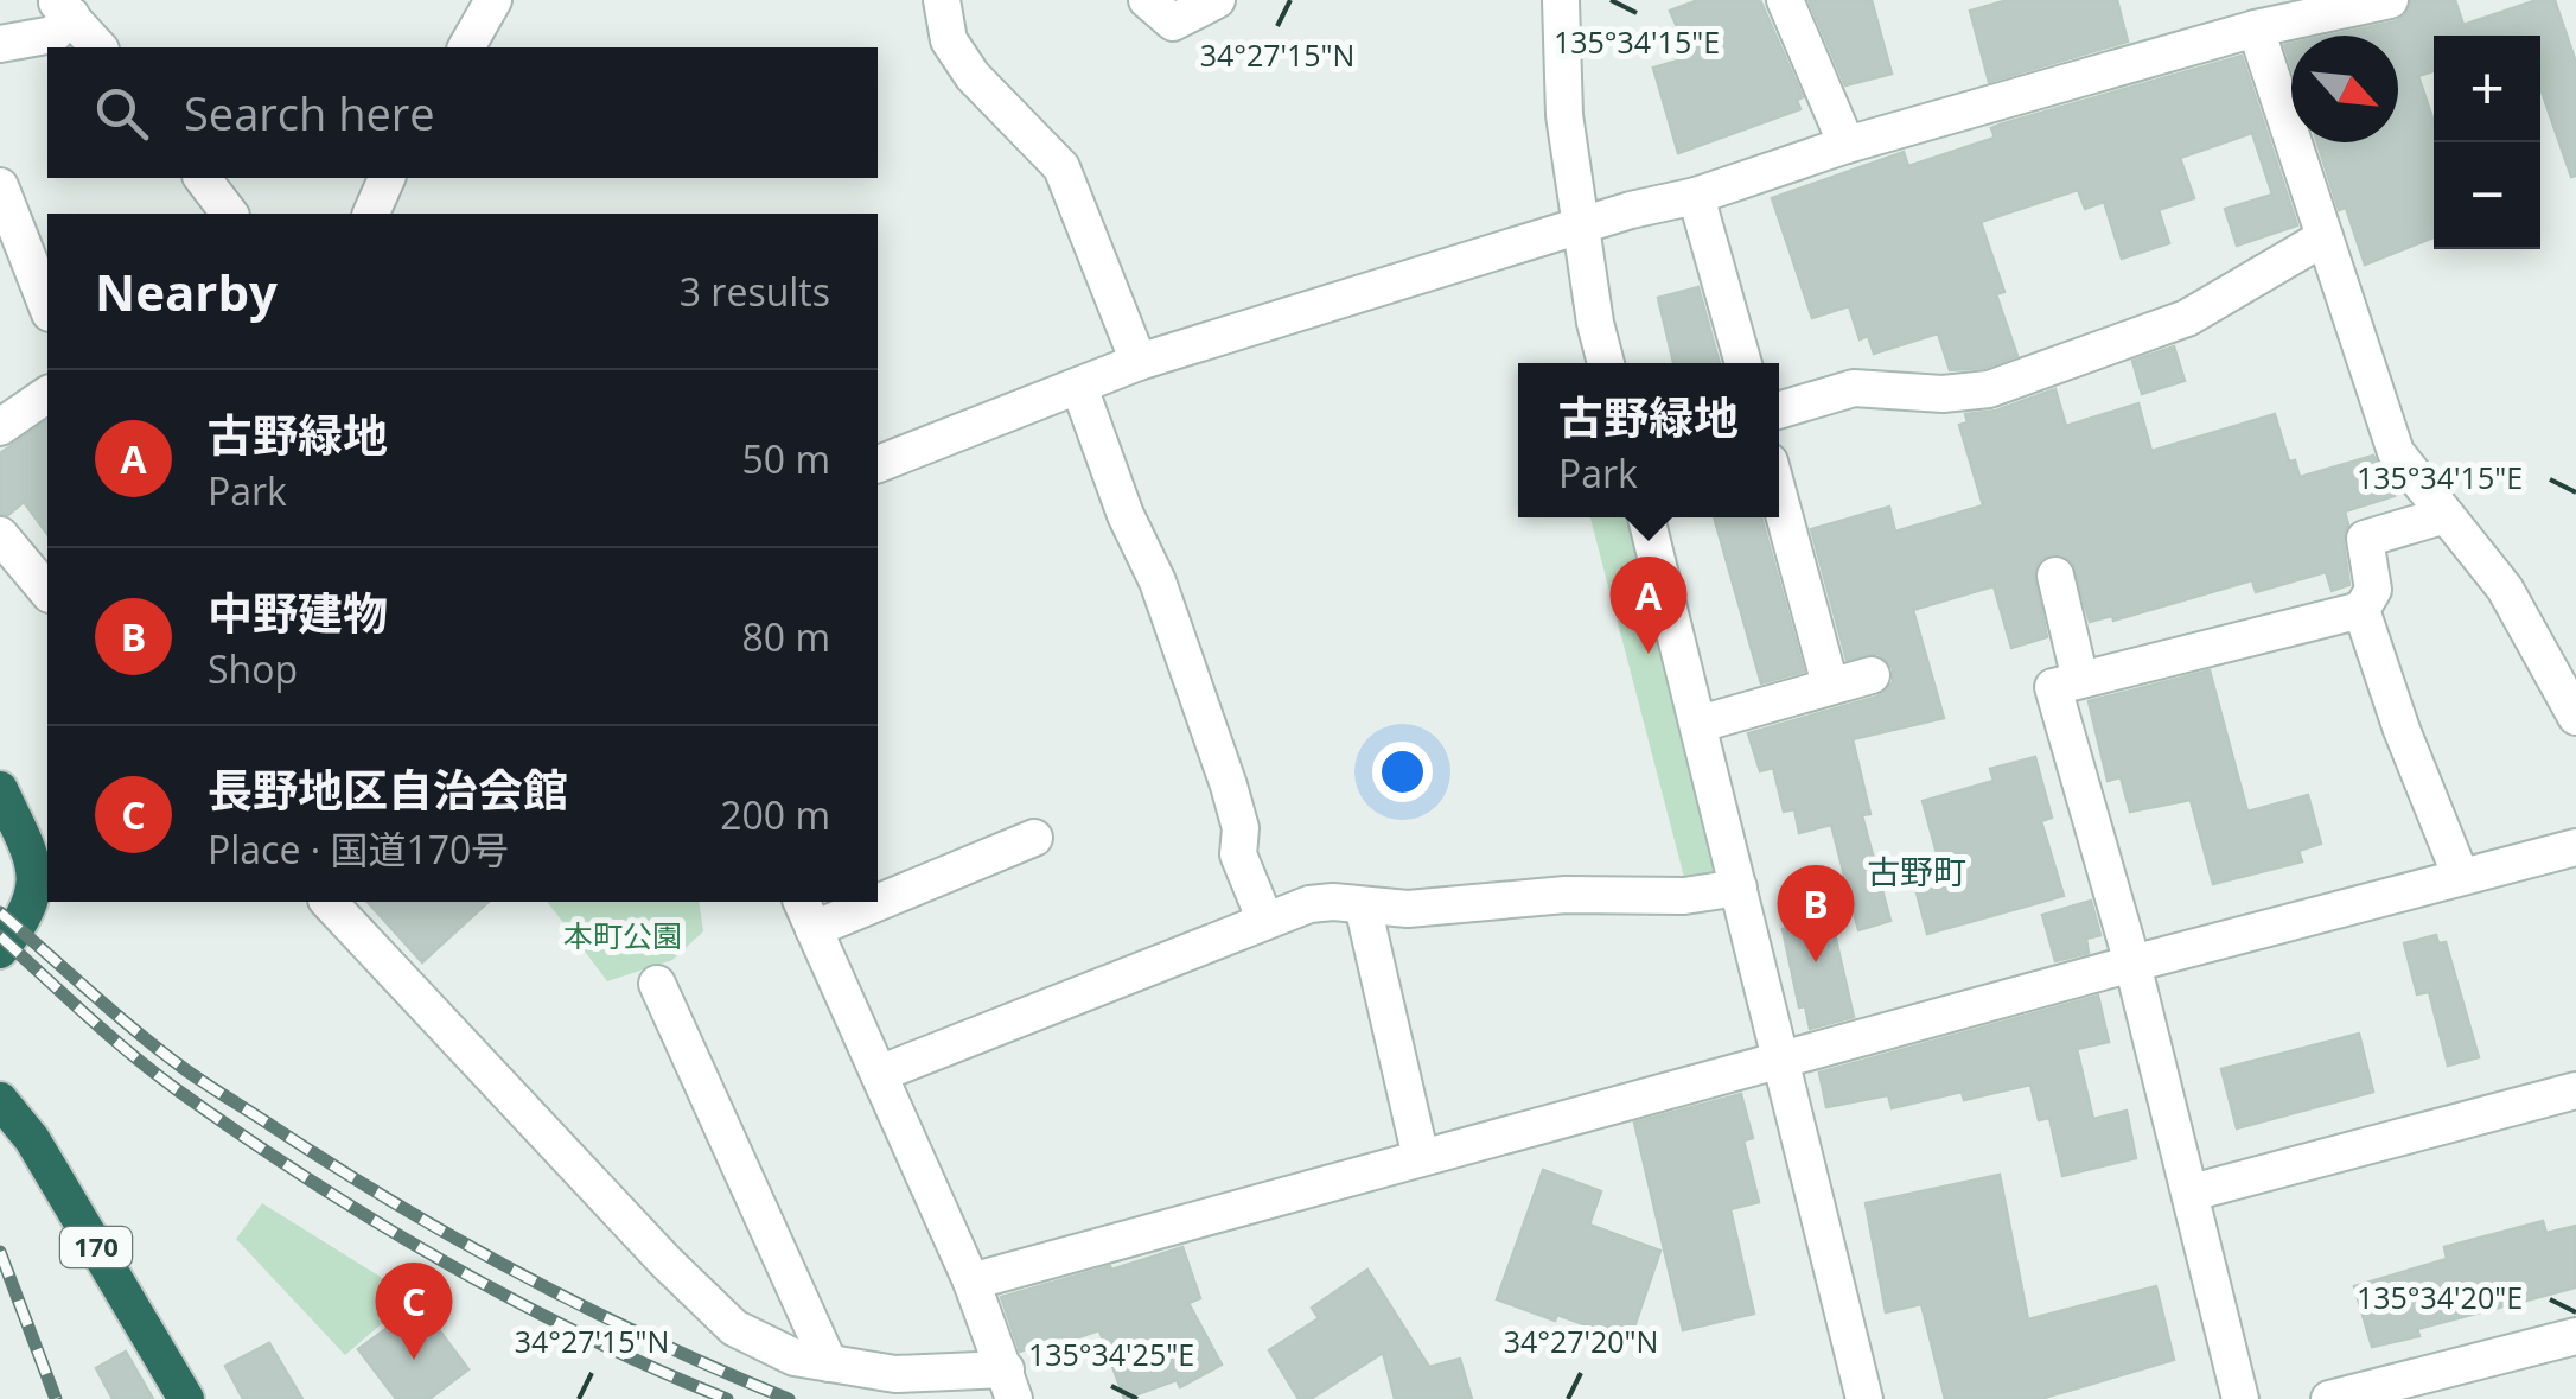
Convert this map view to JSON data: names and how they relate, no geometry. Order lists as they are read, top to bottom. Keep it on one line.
{"streets":{"highway":["170"]},"districts":["古野町"],"parks":["本町公園"],"north":"bottom right","page":{"map_buttons":["+","−"],"search":"Search here","heading":["Nearby","3 results"],"popup":["古野緑地","Park"],"list":[{"mark":"A","name":"古野緑地","note":"Park","value":"50 m"},{"mark":"B","name":"中野建物","note":"Shop","value":"80 m"},{"mark":"C","name":"長野地区自治会館","note":"Place · 国道170号","value":"200 m"}],"pins":["A","B","C"]},"coordinates":["135°34'15\"E","34°27'15\"N","135°34'20\"E","34°27'20\"N","135°34'25\"E"]}
